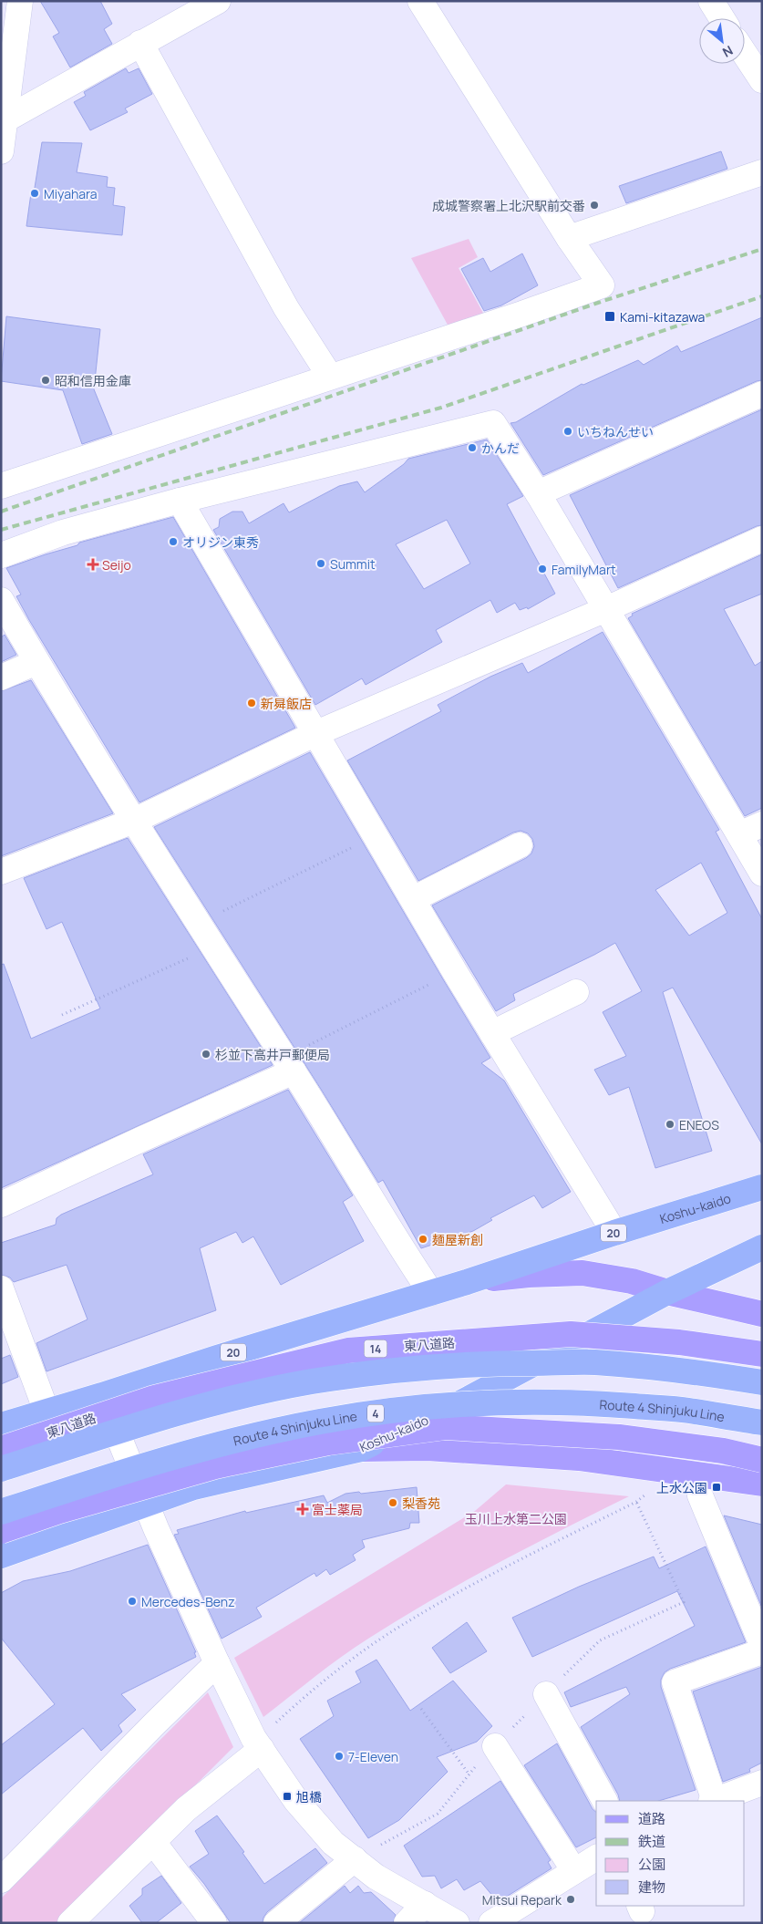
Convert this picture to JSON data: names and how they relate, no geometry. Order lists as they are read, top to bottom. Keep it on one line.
{"streets":{"highway":["Koshu-kaido","20","Route 4 Shinjuku Line","4"],"main road":["東八道路","14"]},"parks":["玉川上水第二公園"],"places":{"other":["Miyahara","成城警察署上北沢駅前交番","昭和信用金庫","いちねんせい","かんだ","オリジン東秀","Summit","FamilyMart","新曻飯店","杉並下高井戸郵便局","ENEOS","麺屋新創","梨香苑","Mercedes-Benz","7-Eleven","Mitsui Repark"],"transit":["Kami-kitazawa","上水公園","旭橋"],"health":["Seijo","富士薬局"]},"legend":["道路","鉄道","公園","建物"],"north":"bottom right"}
